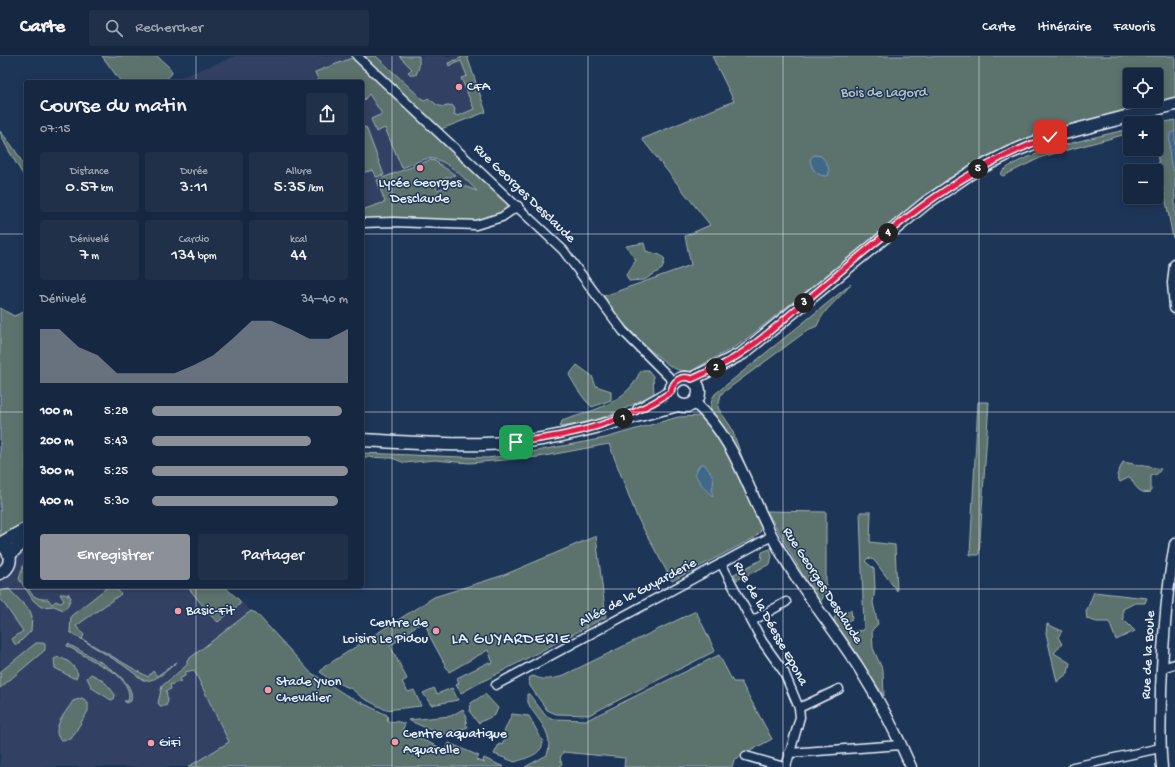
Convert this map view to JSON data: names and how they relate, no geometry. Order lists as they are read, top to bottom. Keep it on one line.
{"streets":{"street":["Rue Georges Desclaude","Allée de la Guyarderie","Rue de la Déesse Epona","Rue de la Boule"]},"crossings":[["Rue Georges Desclaude","Allée de la Guyarderie"],["Allée de la Guyarderie","Rue de la Déesse Epona"]],"districts":["LA GUYARDERIE"],"parks":["Bois de Lagord"],"places":["CFA","Lycée Georges Desclaude","Basic-Fit","Centre de Loisirs Le Pidou","Stade Yvon Chevalier","Centre aquatique Aquarelle","GiFi"],"page":{"header":"Carte","search":"Rechercher","nav":["Carte","Itinéraire","Favoris"],"map_buttons":["+","−"],"heading":["Course du matin","07:15"],"stats":[["Distance","0.57 km"],["Durée","3:11"],["Allure","5:35 /km"],["Dénivelé","7 m"],["Cardio","134 bpm"],["kcal","44"]],"pins":["5","4","3","2","1"],"chart":["Dénivelé","34–40 m"],"list":[{"name":"100 m","note":"5:28"},{"name":"200 m","note":"5:43"},{"name":"300 m","note":"5:25"},{"name":"400 m","note":"5:30"}],"buttons":["Enregistrer","Partager"]}}
